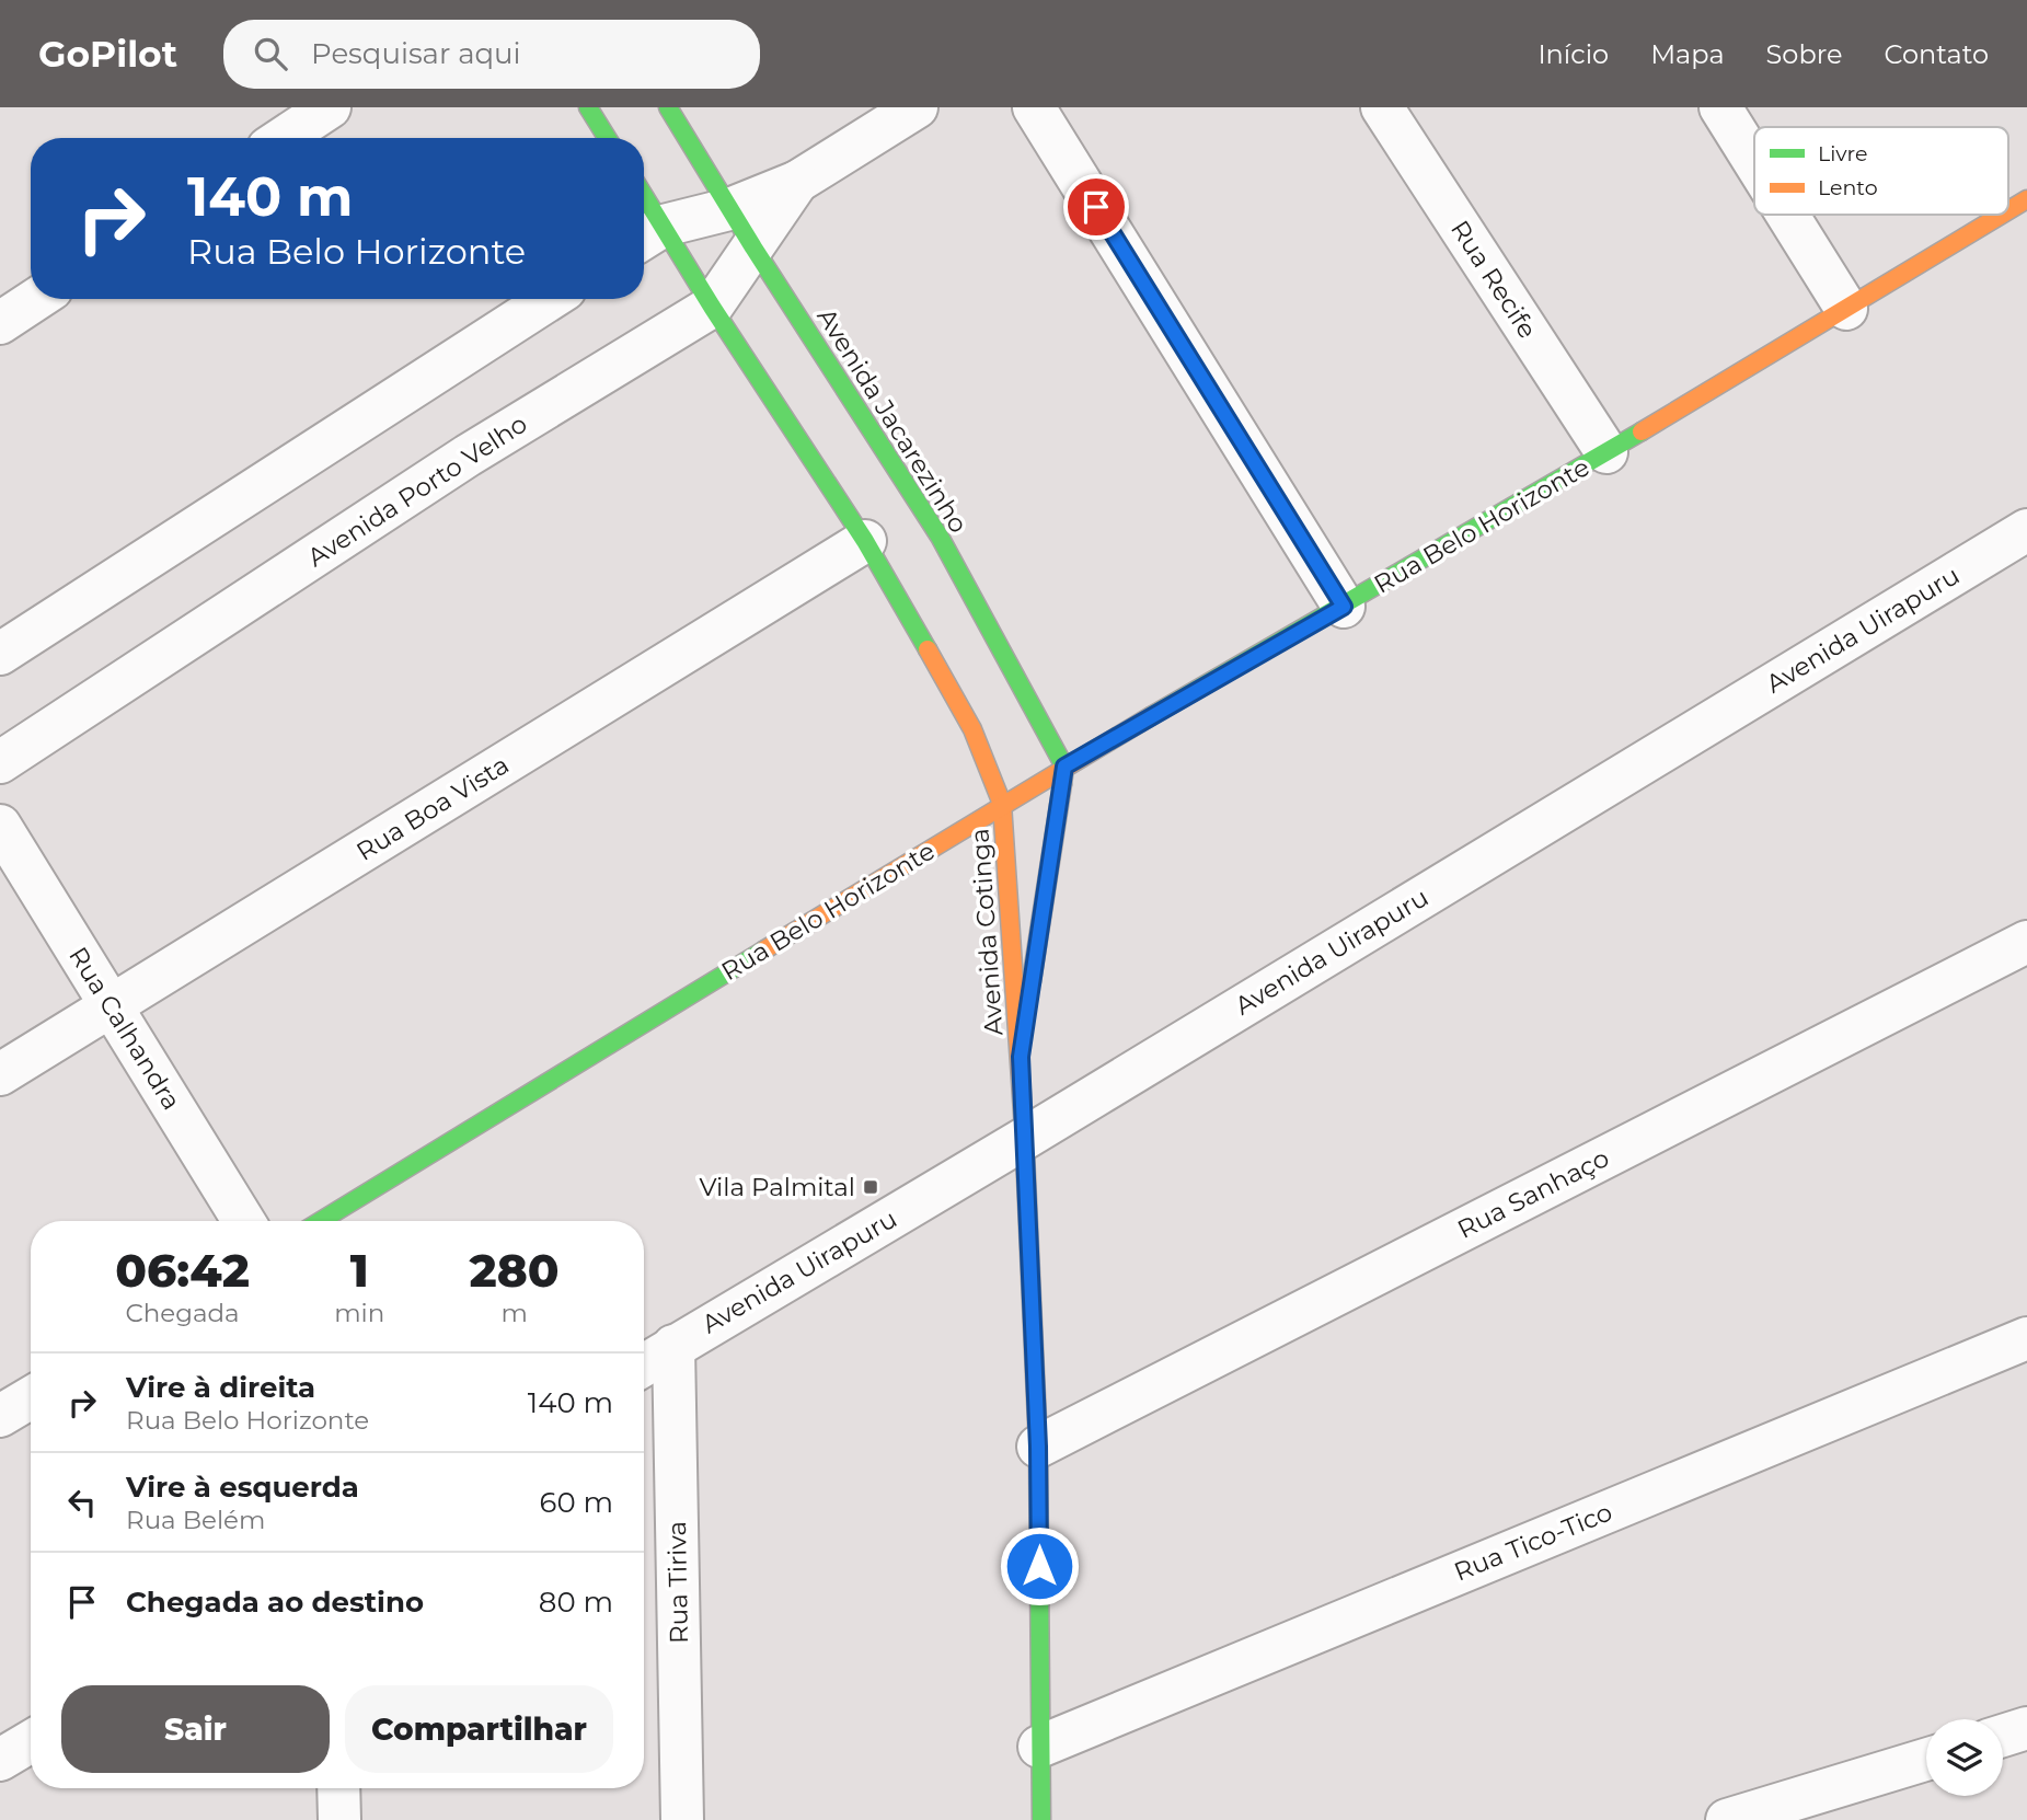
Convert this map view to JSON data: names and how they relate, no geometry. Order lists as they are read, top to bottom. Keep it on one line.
{"streets":{"street":["Rua Recife","Avenida Jacarezinho","Avenida Porto Velho","Rua Belo Horizonte","Avenida Uirapuru","Rua Boa Vista","Avenida Cotinga","Rua Calhandra","Rua Sanhaço","Rua Tico-Tico","Rua Tiriva"]},"crossings":[["Rua Recife","Rua Belo Horizonte"],["Avenida Jacarezinho","Avenida Porto Velho"],["Avenida Jacarezinho","Rua Belo Horizonte"],["Avenida Jacarezinho","Avenida Cotinga"],["Rua Belo Horizonte","Avenida Cotinga"],["Avenida Uirapuru","Avenida Cotinga"],["Avenida Uirapuru","Rua Tiriva"],["Rua Boa Vista","Rua Calhandra"],["Avenida Cotinga","Rua Sanhaço"],["Avenida Cotinga","Rua Tico-Tico"]],"places":{"transit":["Vila Palmital"]},"legend":["Livre","Lento"],"page":{"header":"GoPilot","search":"Pesquisar aqui","nav":["Início","Mapa","Sobre","Contato"],"turn":["140 m","Rua Belo Horizonte"],"eta":["06:42","Chegada","1","min","280","m"],"list":[{"name":"Vire à direita","note":"Rua Belo Horizonte","value":"140 m"},{"name":"Vire à esquerda","note":"Rua Belém","value":"60 m"},{"name":"Chegada ao destino","value":"80 m"}],"buttons":["Sair","Compartilhar"]}}
